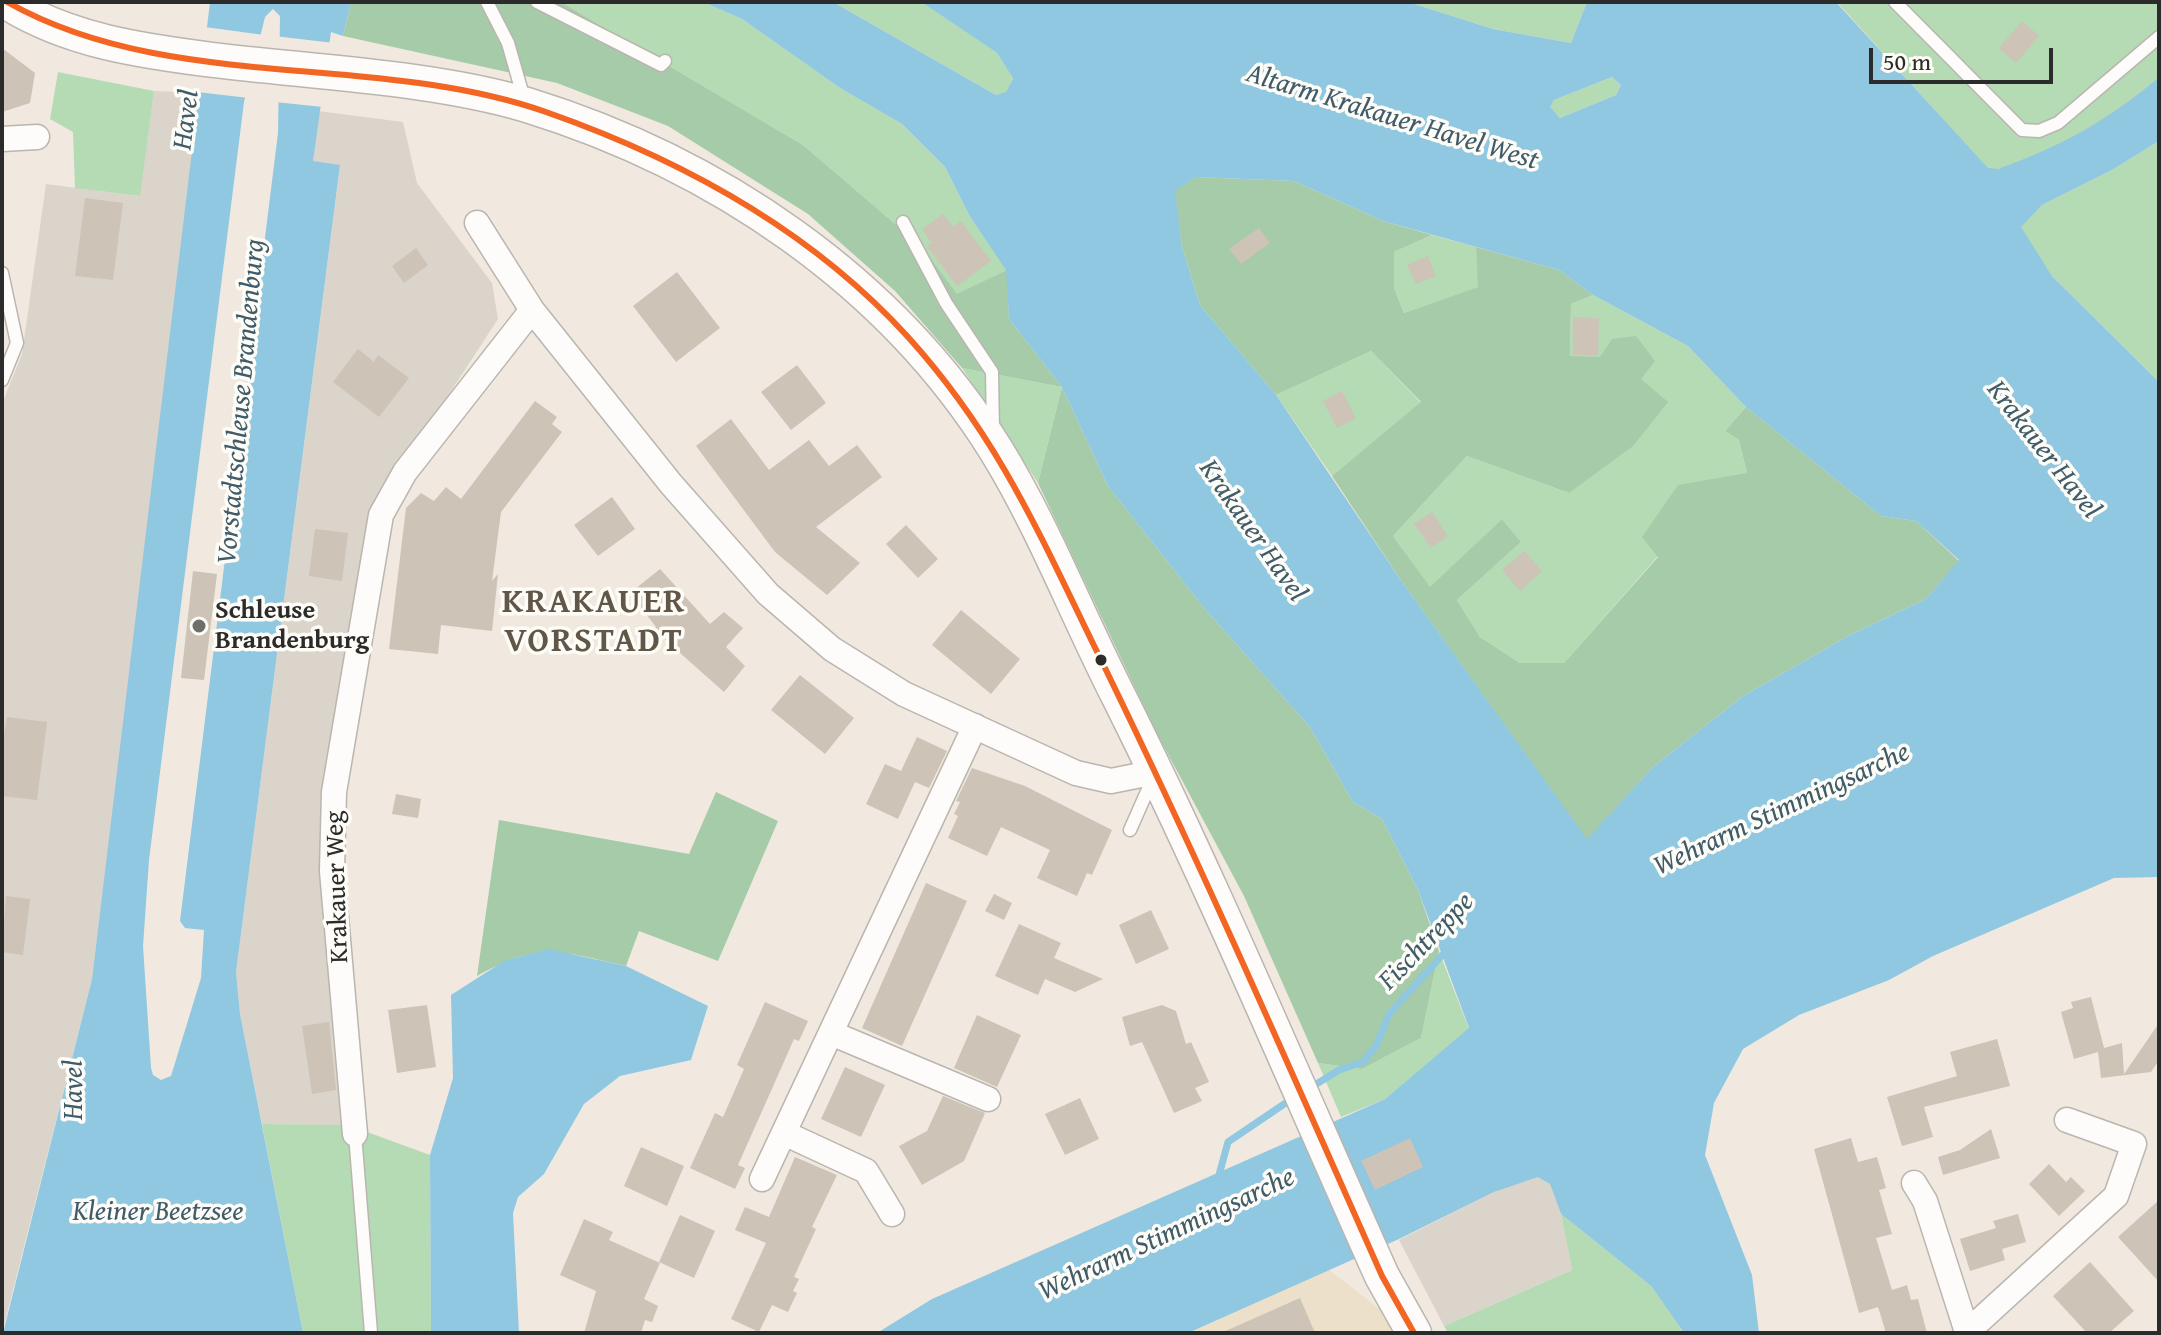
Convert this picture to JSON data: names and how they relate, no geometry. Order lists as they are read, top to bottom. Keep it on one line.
{"streets":{"street":["Krakauer Weg"]},"districts":["KRAKAUER VORSTADT"],"water":["Altarm Krakauer Havel West","Havel","Vorstadtschleuse Brandenburg","Krakauer Havel","Wehrarm Stimmingsarche","Fischtreppe","Kleiner Beetzsee"],"places":["Schleuse Brandenburg"],"scale_bar":"50 m"}
